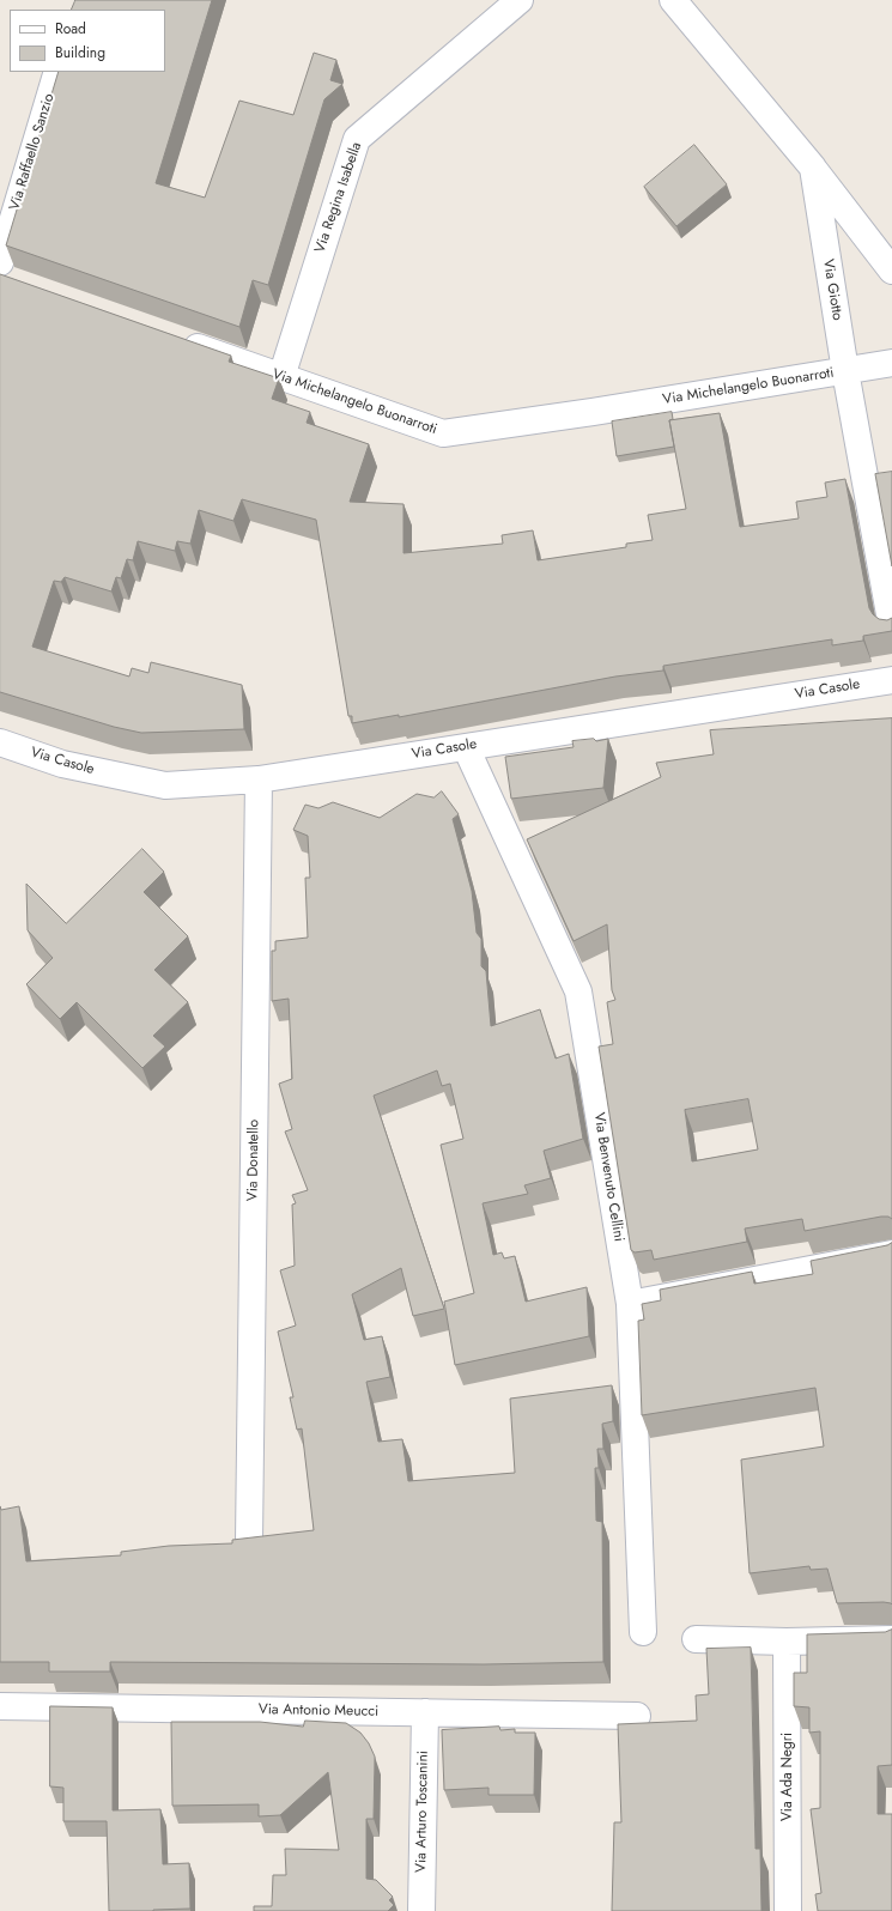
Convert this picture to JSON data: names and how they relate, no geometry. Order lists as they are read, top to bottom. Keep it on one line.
{"streets":{"street":["Via Raffaello Sanzio","Via Regina Isabella","Via Giotto","Via Michelangelo Buonarroti","Via Casole","Via Donatello","Via Benvenuto Cellini","Via Antonio Meucci","Via Ada Negri","Via Arturo Toscanini"]},"crossings":[["Via Regina Isabella","Via Michelangelo Buonarroti"],["Via Giotto","Via Michelangelo Buonarroti"],["Via Casole","Via Donatello"],["Via Casole","Via Benvenuto Cellini"],["Via Antonio Meucci","Via Arturo Toscanini"]],"legend":["Road","Building"]}
